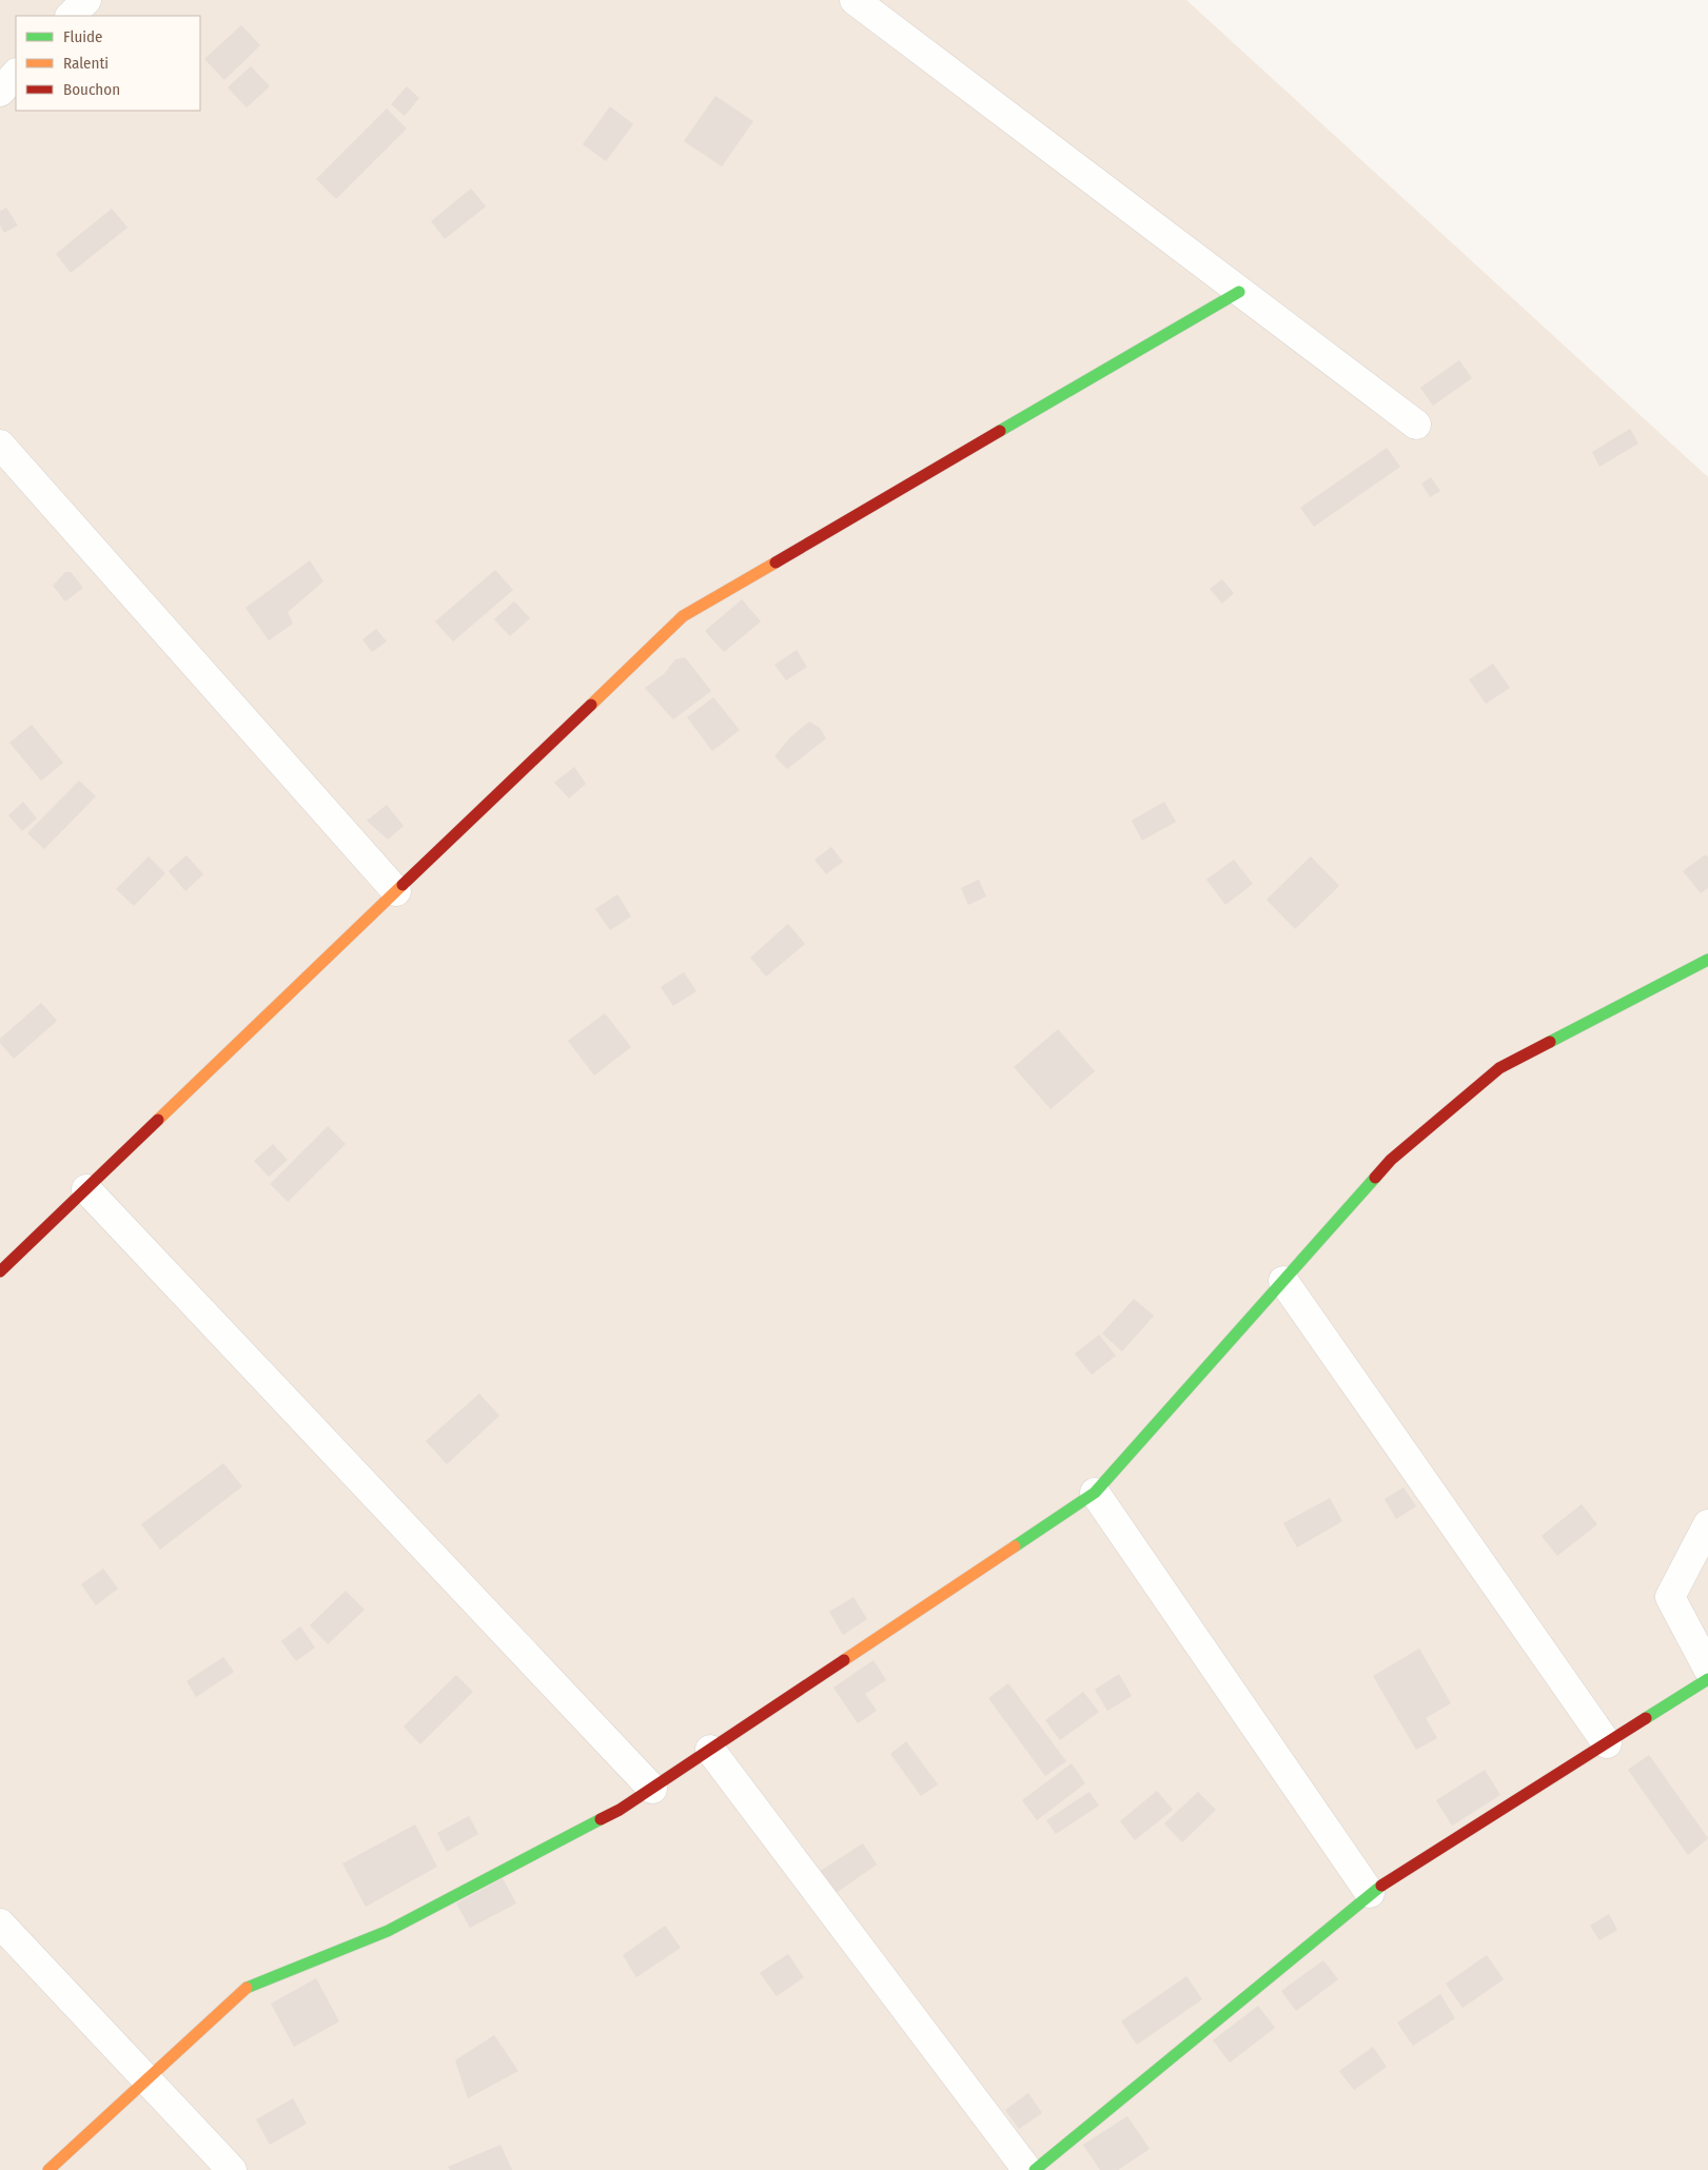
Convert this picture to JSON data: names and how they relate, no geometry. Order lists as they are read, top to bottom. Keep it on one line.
{"legend":["Fluide","Ralenti","Bouchon"]}
